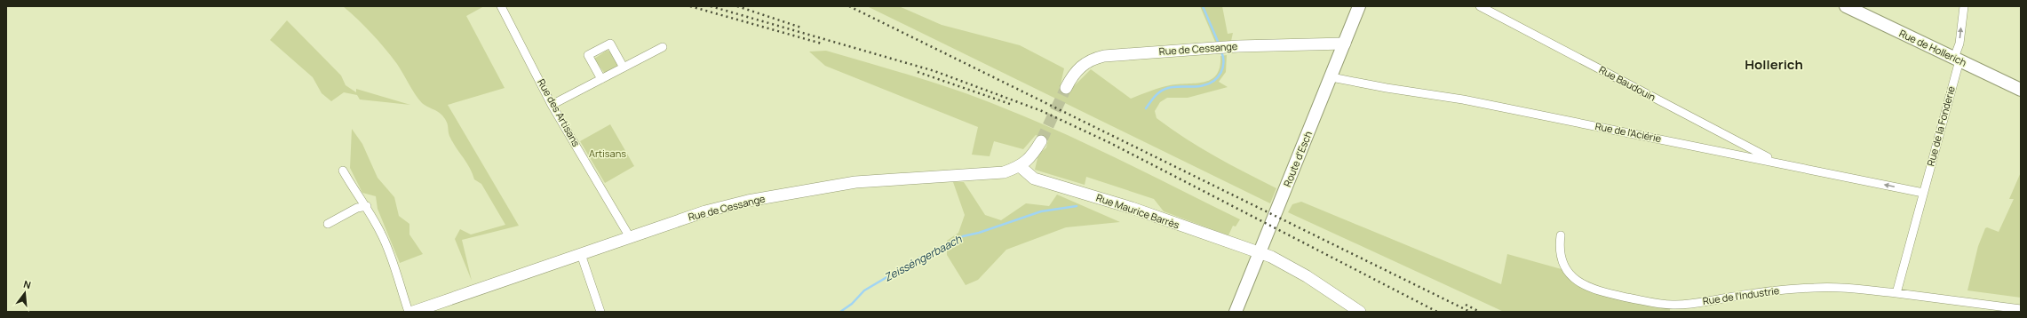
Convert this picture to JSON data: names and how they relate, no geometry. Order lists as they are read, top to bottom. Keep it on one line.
{"streets":{"main road":["Rue de Hollerich","Rue de Cessange","Route d'Esch","Rue Maurice Barrès"],"street":["Rue Baudouin","Rue des Artisans","Rue de la Fonderie","Rue de l'Aciérie","Rue de l'Industrie"]},"crossings":[["Rue de Hollerich","Rue de la Fonderie"],["Rue de Cessange","Rue des Artisans"],["Rue de Cessange","Route d'Esch"],["Rue de Cessange","Rue Maurice Barrès"],["Rue Baudouin","Rue de l'Aciérie"],["Rue de la Fonderie","Rue de l'Aciérie"],["Rue de l'Aciérie","Route d'Esch"],["Route d'Esch","Rue Maurice Barrès"]],"districts":["Hollerich"],"water":["Zeisséngerbaach"],"parks":["Artisans"],"north":"top"}
